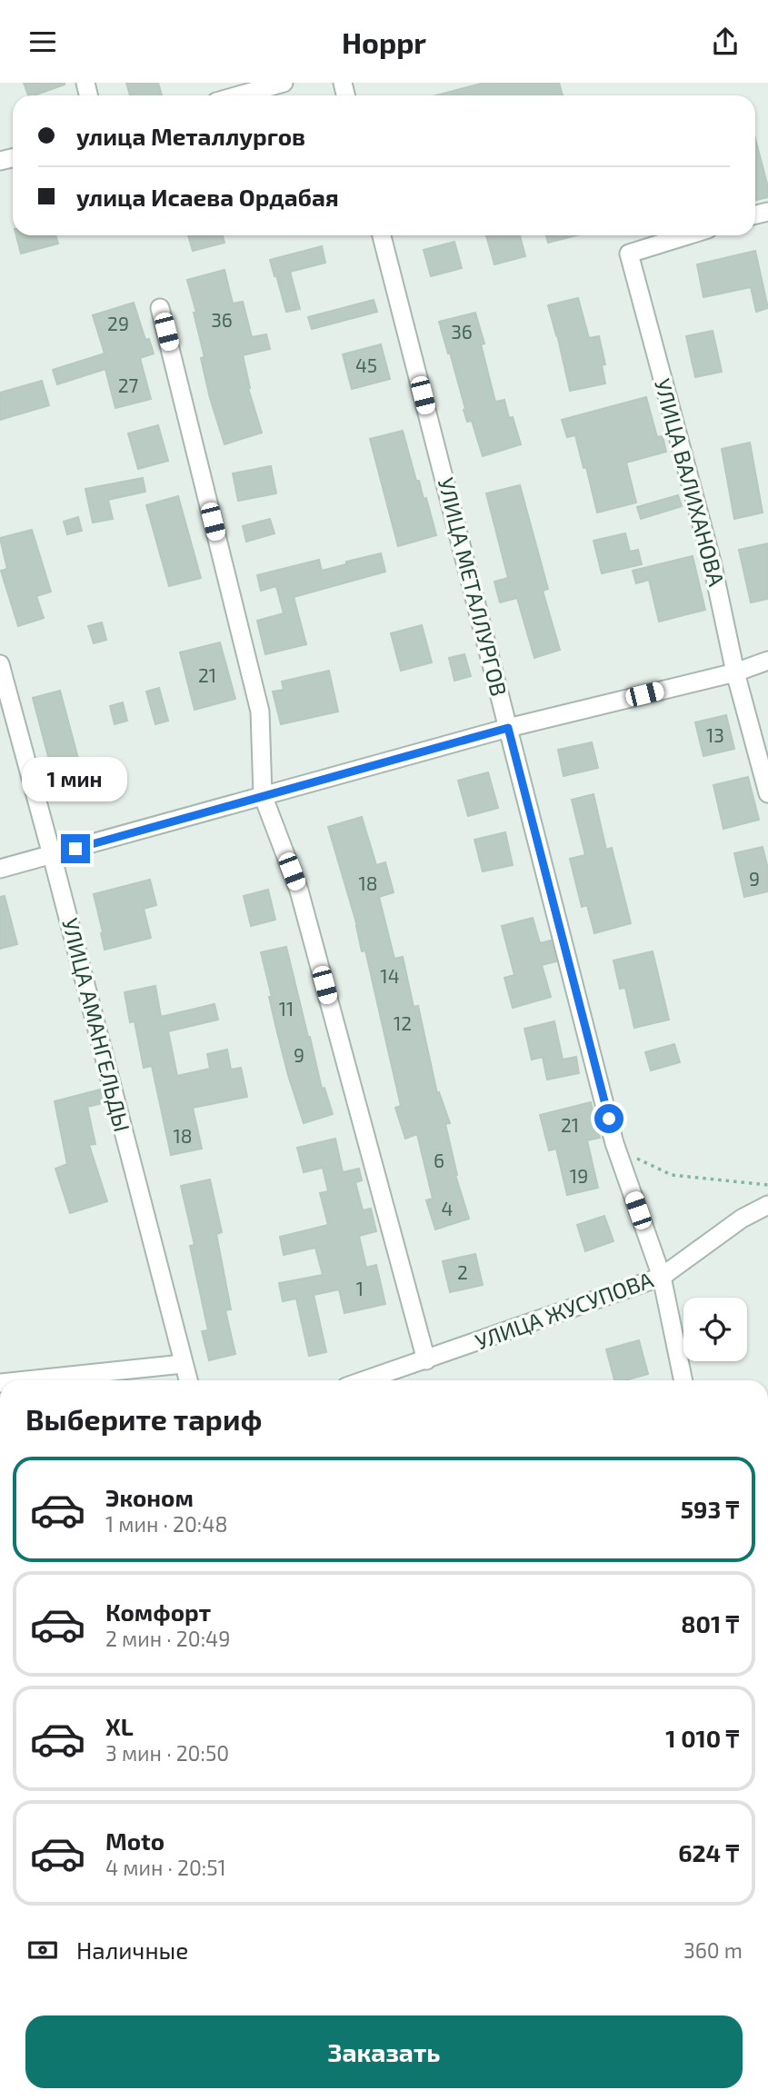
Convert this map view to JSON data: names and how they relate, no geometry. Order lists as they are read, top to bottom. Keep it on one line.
{"streets":{"street":["УЛИЦА ВАЛИХАНОВА","УЛИЦА МЕТАЛЛУРГОВ","УЛИЦА АМАНГЕЛЬДЫ","УЛИЦА ЖУСУПОВА"]},"crossings":[["УЛИЦА МЕТАЛЛУРГОВ","УЛИЦА ЖУСУПОВА"]],"house_numbers":["36","29","36","45","27","21","13","9","18","14","11","12","9","21","18","6","19","4","2","1"],"page":{"header":"Hoppr","banner":["улица Металлургов","улица Исаева Ордабая"],"bubble":"1 мин","heading":"Выберите тариф","list":[{"name":"Эконом","note":"1 мин · 20:48","value":"593 ₸"},{"name":"Комфорт","note":"2 мин · 20:49","value":"801 ₸"},{"name":"XL","note":"3 мин · 20:50","value":"1 010 ₸"},{"name":"Moto","note":"4 мин · 20:51","value":"624 ₸"}],"pay":["Наличные","360 m"],"buttons":"Заказать"}}
